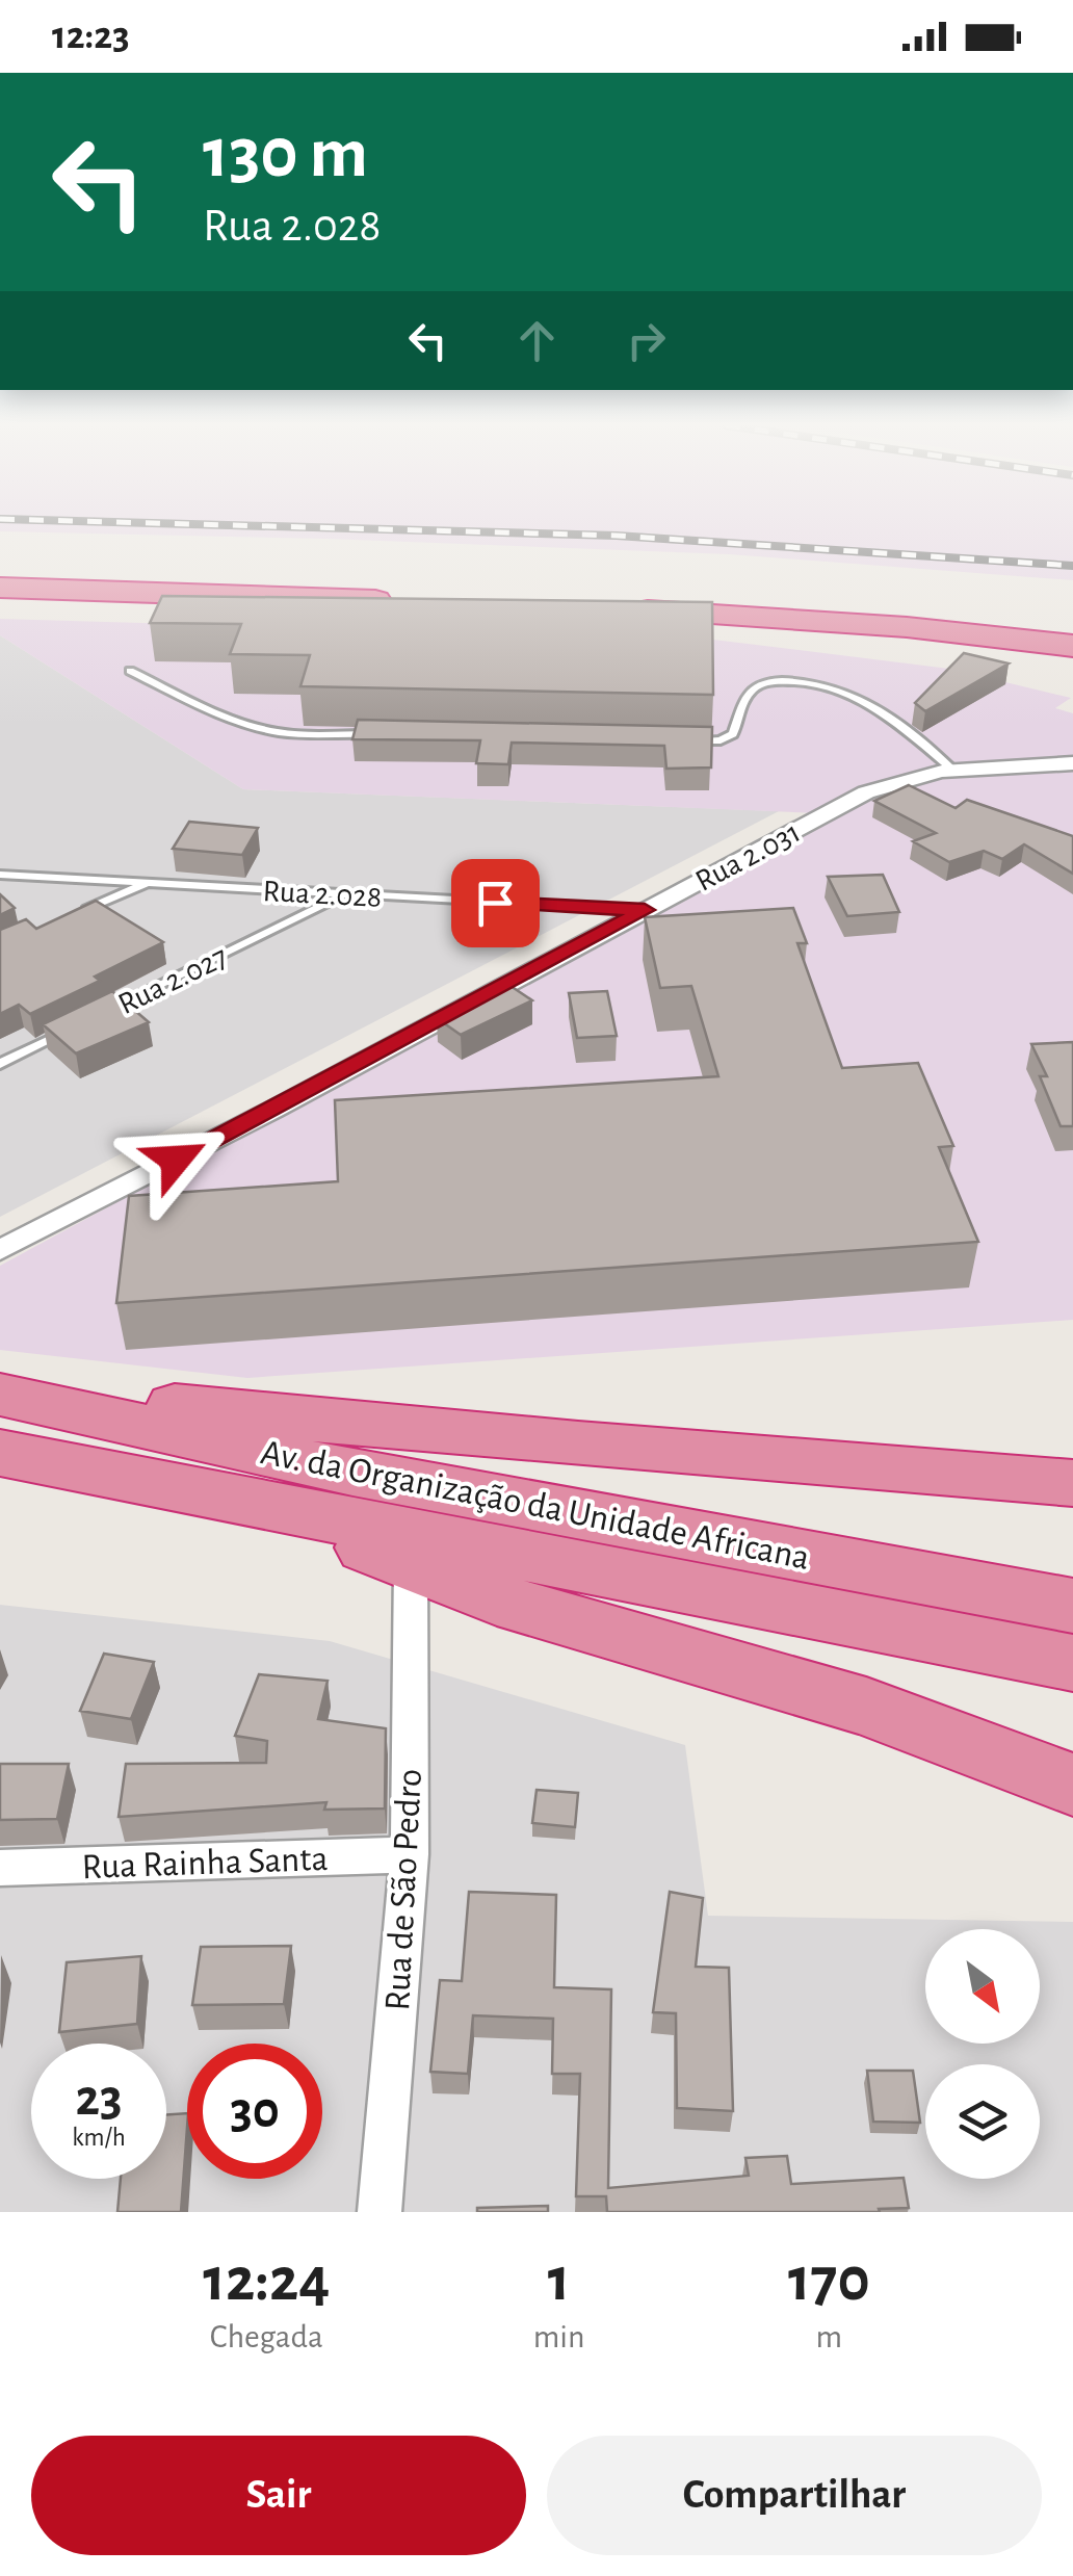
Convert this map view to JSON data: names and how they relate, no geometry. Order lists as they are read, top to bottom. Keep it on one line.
{"streets":{"highway":["Av. da Organização da Unidade Africana"],"street":["Rua 2.031","Rua Rainha Santa","Rua de São Pedro"],"lane":["Rua 2.028","Rua 2.027"]},"crossings":[["Rua 2.031","Rua 2.028"],["Rua 2.028","Rua 2.027"],["Rua Rainha Santa","Rua de São Pedro"]],"north":"bottom right","page":{"status":"12:23","turn":["130 m","Rua 2.028"],"speed":"23 km/h","limit":"30","eta":["12:24","Chegada","1","min","170","m"],"buttons":["Sair","Compartilhar"]}}
